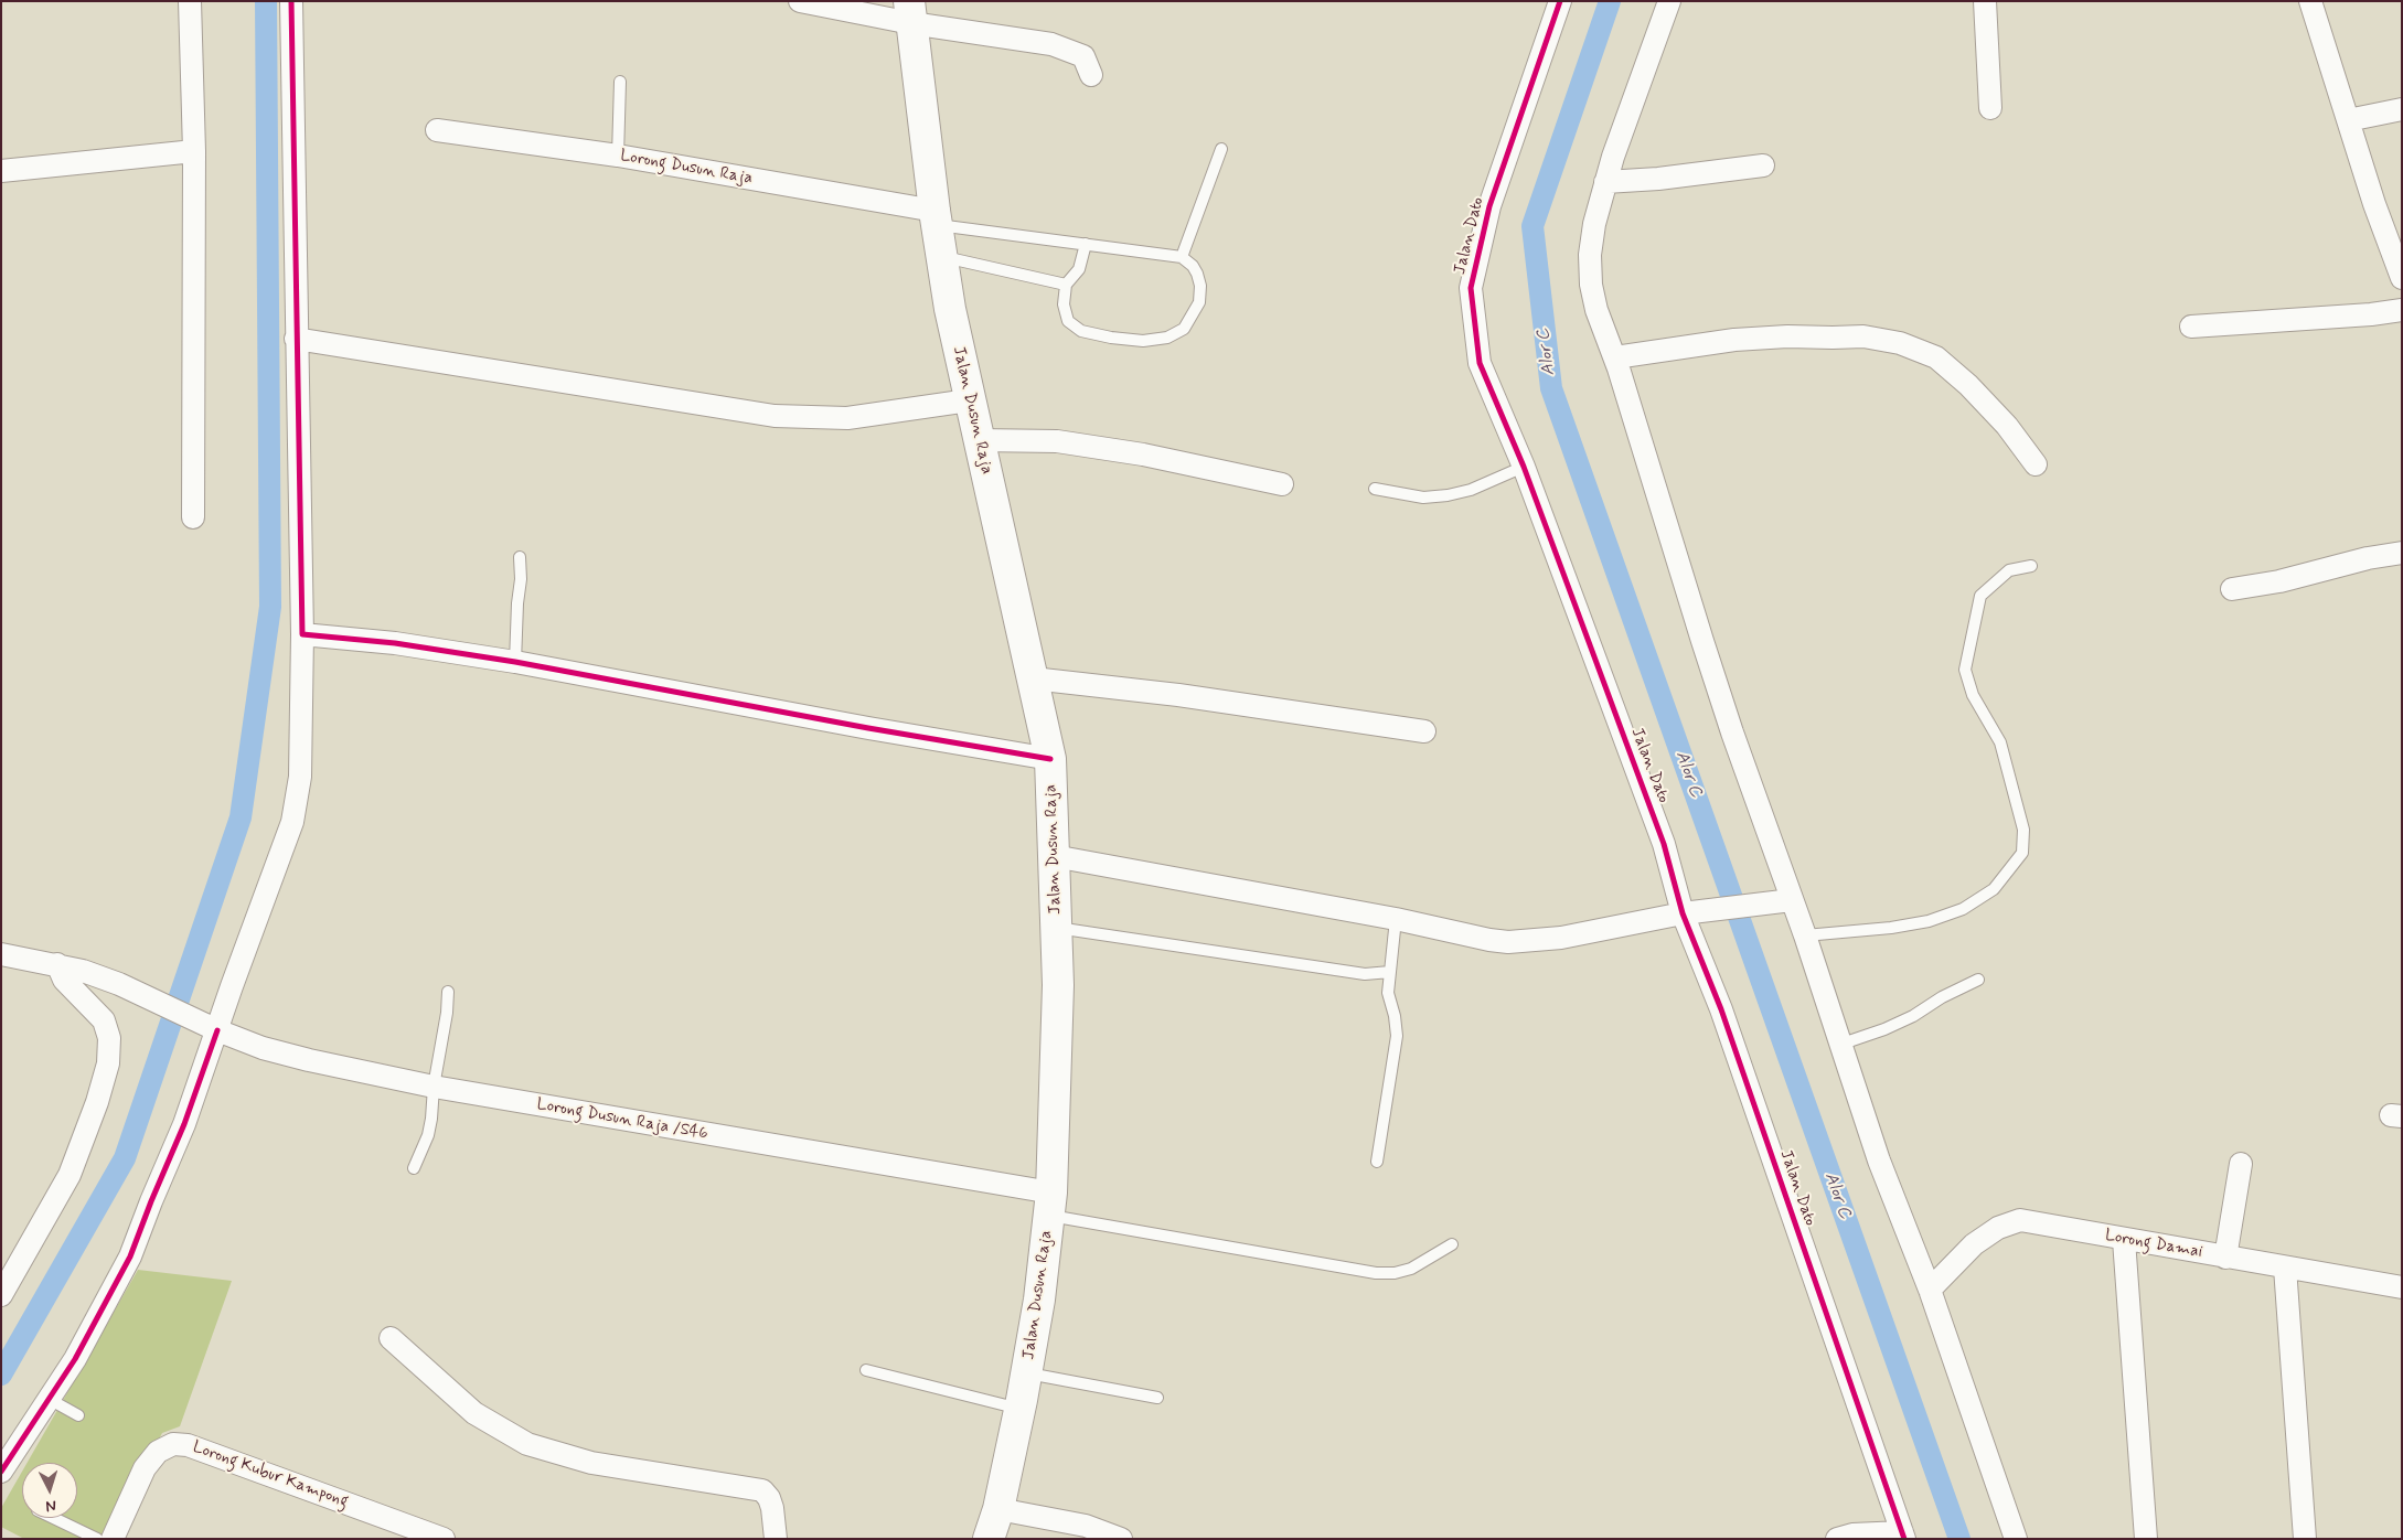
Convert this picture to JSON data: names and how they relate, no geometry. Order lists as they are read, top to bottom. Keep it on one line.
{"streets":{"main road":["Jalan Dusun Raja"],"street":["Lorong Dusun Raja","Jalan Dato","Lorong Dusun Raja /S46","Lorong Damai","Lorong Kubur Kampong"]},"crossings":[["Lorong Dusun Raja","Jalan Dusun Raja"],["Jalan Dusun Raja","Lorong Dusun Raja /S46"]],"water":["Alor C"],"north":"bottom"}
